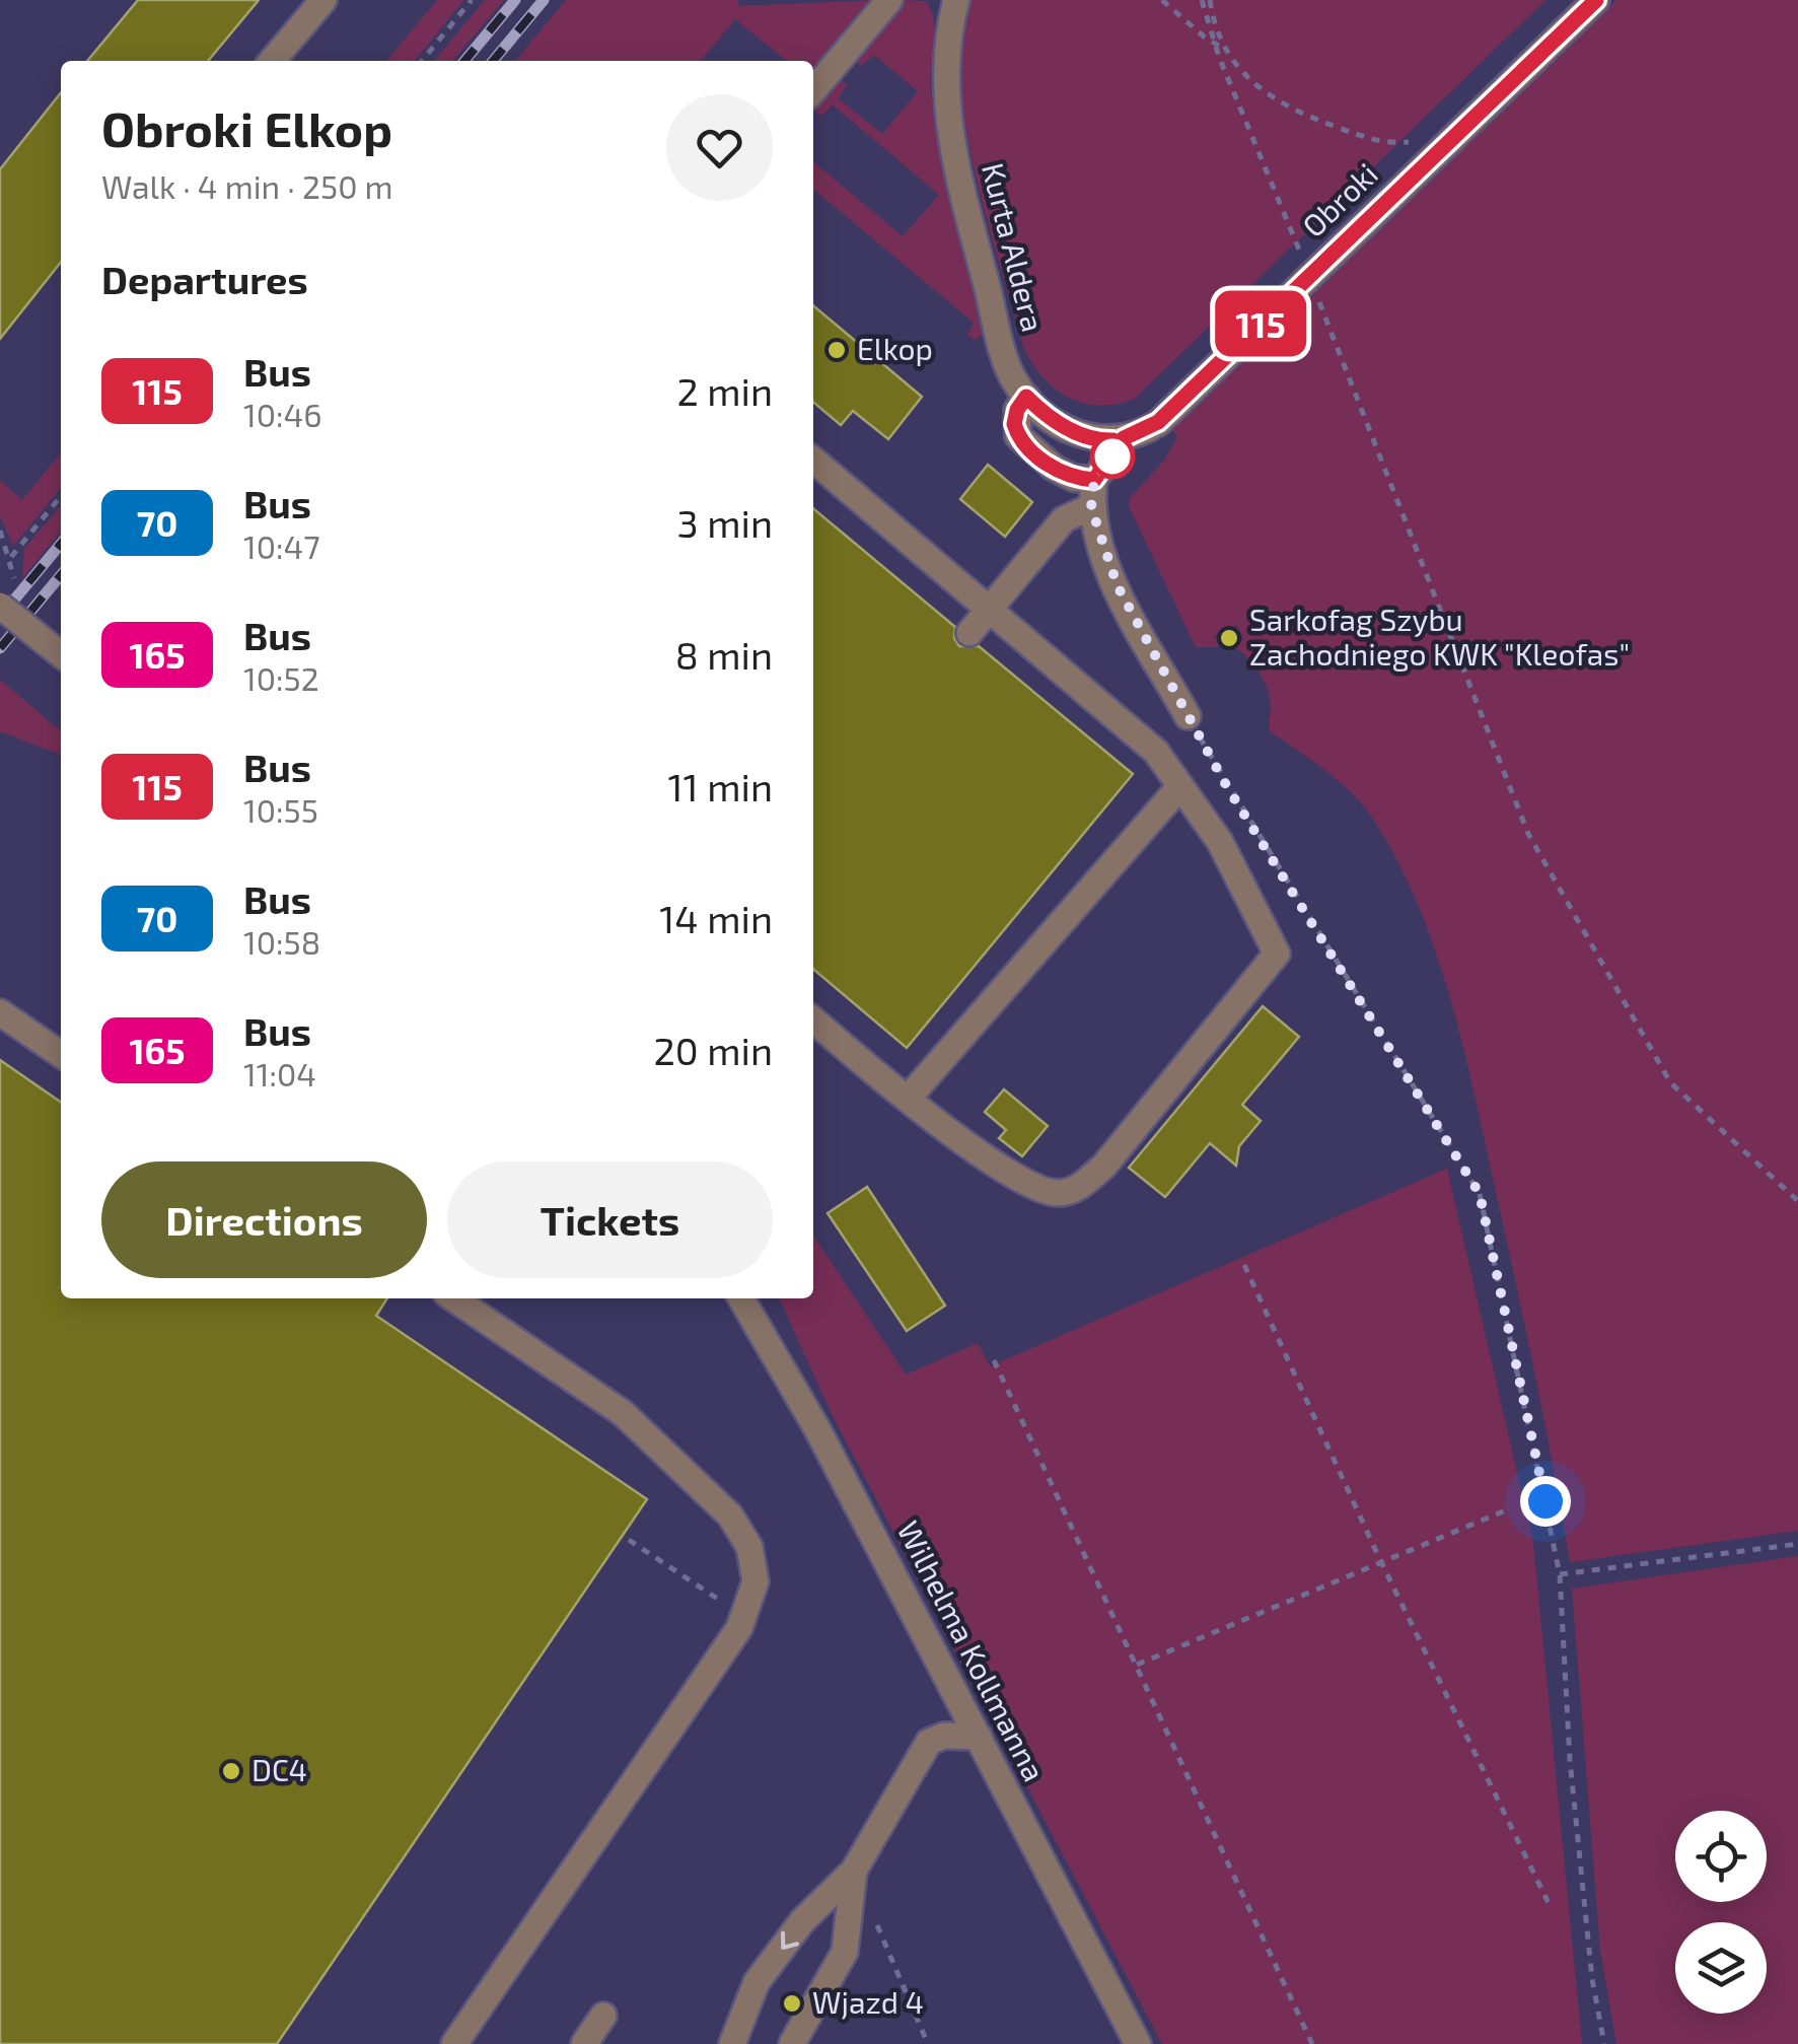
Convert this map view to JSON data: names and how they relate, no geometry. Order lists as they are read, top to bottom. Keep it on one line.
{"streets":{"street":["Obroki","Kurta Aldera","Wilhelma Kollmanna"]},"crossings":[["Obroki","Kurta Aldera"]],"places":["Elkop","Sarkofag Szybu Zachodniego KWK \"Kleofas\"","DC4","Wjazd 4"],"lines":["bus line 115"],"page":{"on_map":"115","heading":[["Obroki Elkop","Walk · 4 min · 250 m"],"Departures"],"list":[{"mark":"115","name":"Bus","note":"10:46","value":"2 min"},{"mark":"70","name":"Bus","note":"10:47","value":"3 min"},{"mark":"165","name":"Bus","note":"10:52","value":"8 min"},{"mark":"115","name":"Bus","note":"10:55","value":"11 min"},{"mark":"70","name":"Bus","note":"10:58","value":"14 min"},{"mark":"165","name":"Bus","note":"11:04","value":"20 min"}],"buttons":["Directions","Tickets"]}}
